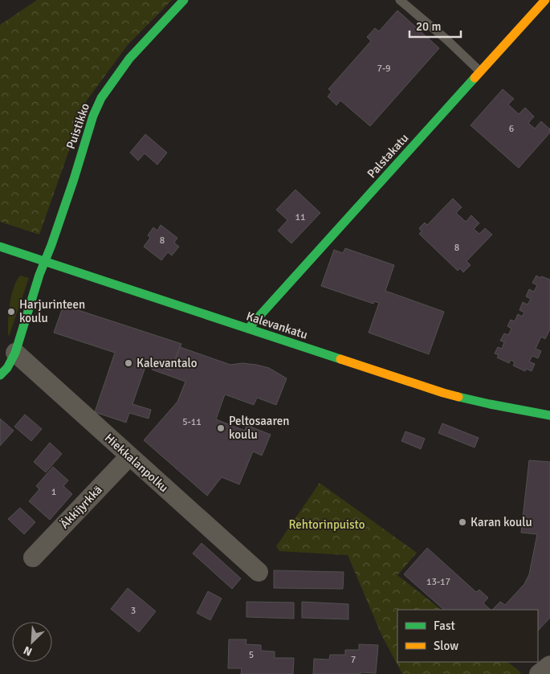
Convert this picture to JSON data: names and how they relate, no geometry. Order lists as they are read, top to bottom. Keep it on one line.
{"streets":{"street":["Puistikko","Palstakatu","Kalevankatu","Hiekkalanpolku","Äkkijyrkkä"]},"crossings":[["Puistikko","Kalevankatu"],["Puistikko","Hiekkalanpolku"],["Palstakatu","Kalevankatu"],["Hiekkalanpolku","Äkkijyrkkä"]],"parks":["Rehtorinpuisto"],"places":["Harjurinteen koulu","Kalevantalo","Peltosaaren koulu","Karan koulu"],"house_numbers":["7-9","6","11","8","8","5-11","1","13-17","3","5","7"],"legend":["Fast","Slow"],"scale_bar":"20 m","north":"bottom left"}
